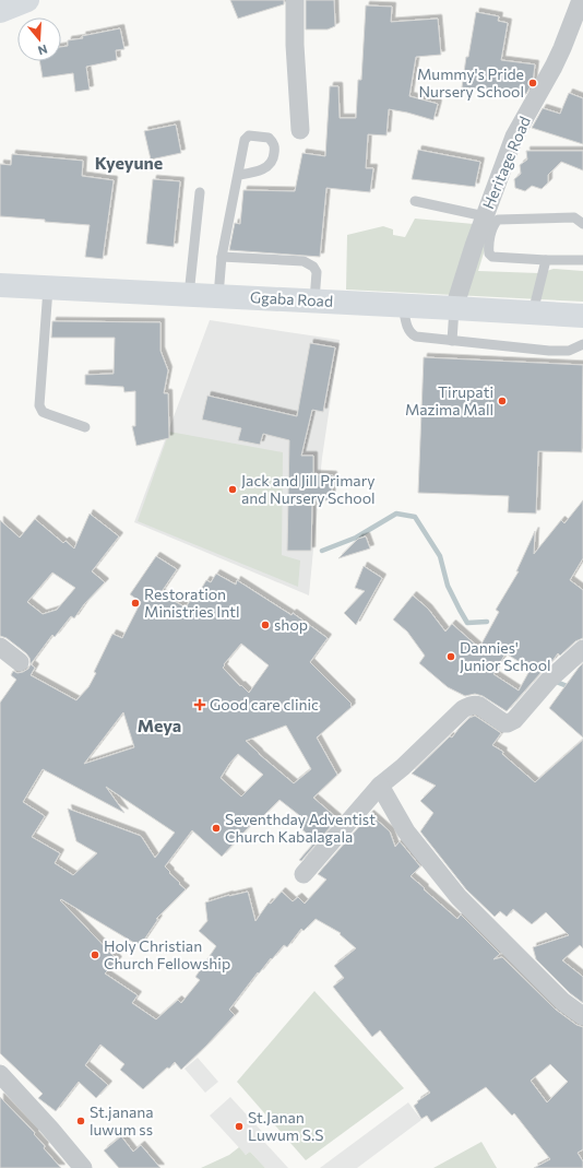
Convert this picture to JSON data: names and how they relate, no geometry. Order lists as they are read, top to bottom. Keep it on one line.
{"streets":{"main road":["Ggaba Road"],"street":["Heritage Road"]},"crossings":[["Heritage Road","Ggaba Road"]],"districts":["Kyeyune","Meya"],"places":{"other":["Mummy's Pride Nursery School","Tirupati Mazima Mall","Jack and Jill Primary and Nursery School","Restoration Ministries Intl","shop","Dannies' Junior School","Seventhday Adventist Church Kabalagala","Holy Christian Church Fellowship","St.janana luwum ss","St.Janan Luwum S.S"],"health":["Good care clinic"]},"north":"bottom"}
